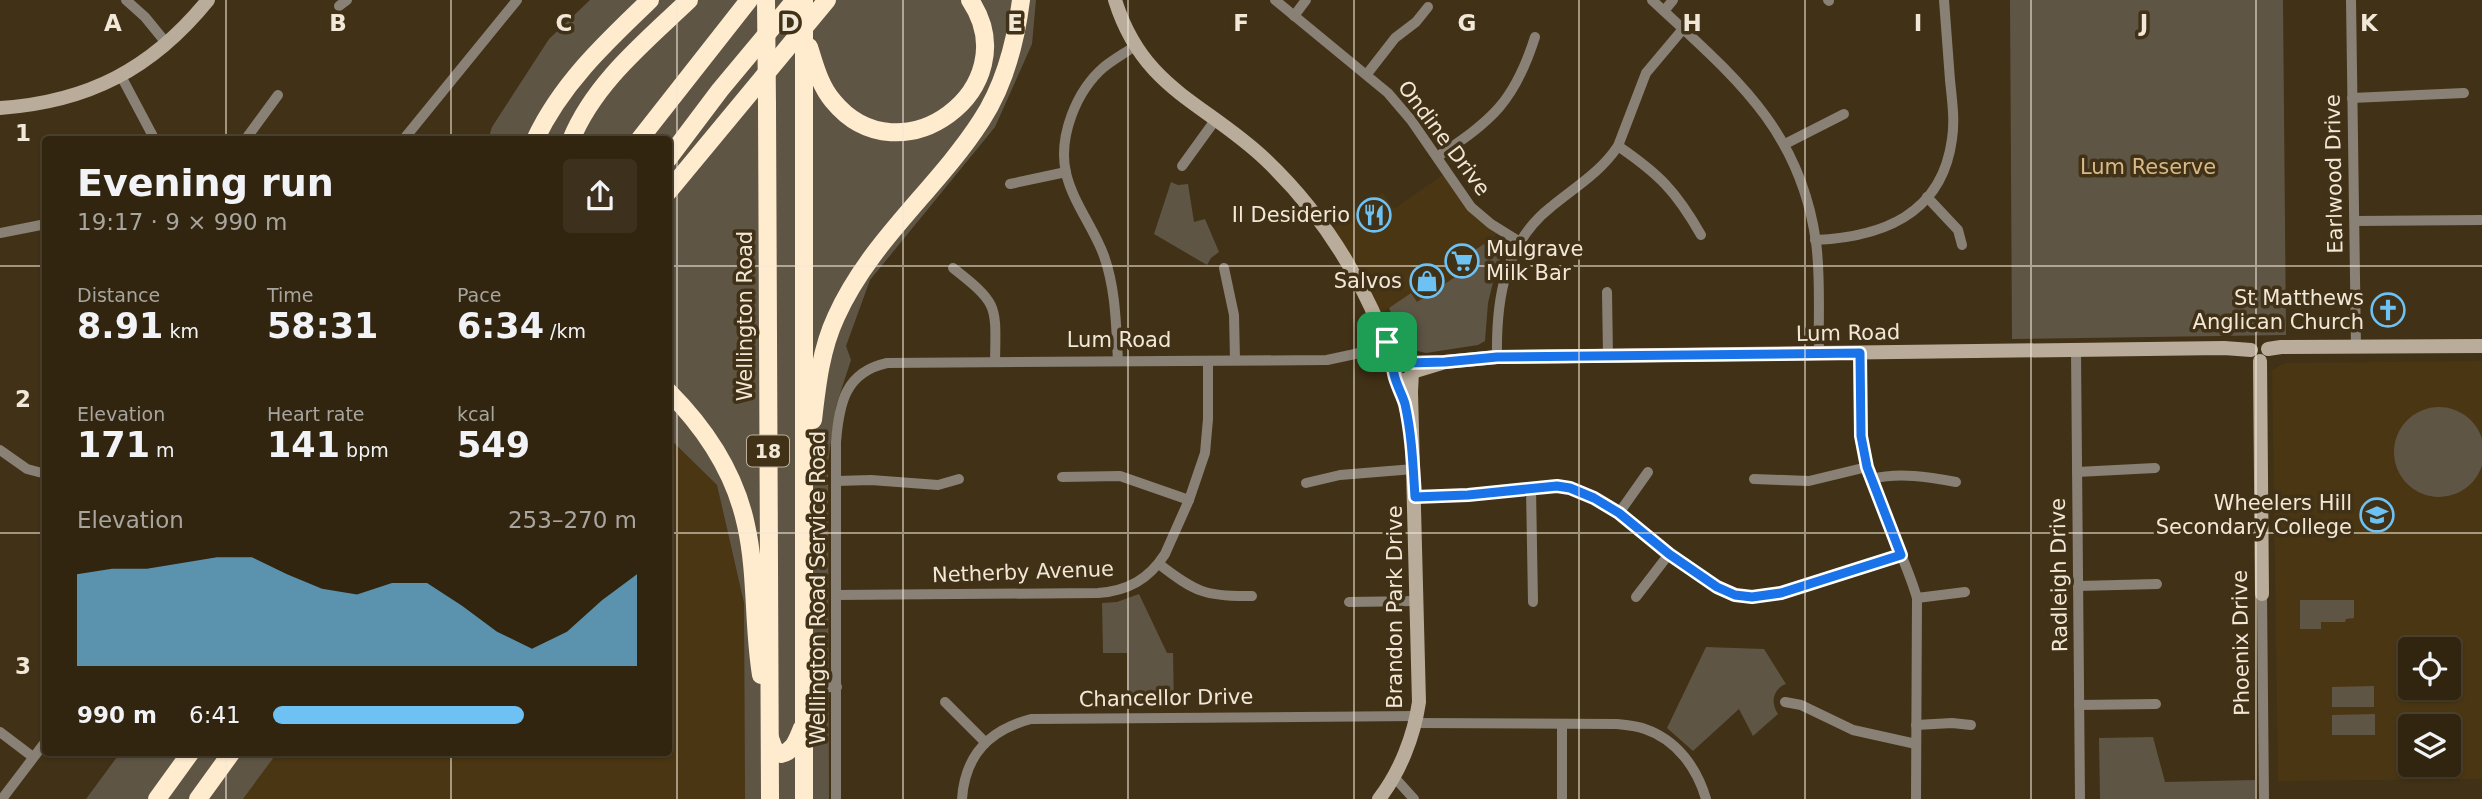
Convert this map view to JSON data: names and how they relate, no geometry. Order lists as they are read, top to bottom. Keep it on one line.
{"streets":{"highway":["Wellington Road","18"],"street":["Ondine Drive","Earlwood Drive","Lum Road","Netherby Avenue","Radleigh Drive","Wellington Road Service Road","Brandon Park Drive","Phoenix Drive","Chancellor Drive"]},"crossings":[["Earlwood Drive","Lum Road"],["Lum Road","Netherby Avenue"],["Lum Road","Radleigh Drive"],["Lum Road","Wellington Road Service Road"],["Lum Road","Brandon Park Drive"],["Lum Road","Phoenix Drive"],["Netherby Avenue","Wellington Road Service Road"],["Brandon Park Drive","Chancellor Drive"]],"parks":["Lum Reserve"],"places":{"restaurant":["Il Desiderio"],"supermarket":["Mulgrave Milk Bar"],"shop":["Salvos"],"church":["St Matthews Anglican Church"],"school or university":["Wheelers Hill Secondary College"]},"page":{"heading":["Evening run","19:17 · 9 × 990 m"],"stats":[["Distance","8.91 km"],["Time","58:31"],["Pace","6:34 /km"],["Elevation","171 m"],["Heart rate","141 bpm"],["kcal","549"]],"chart":["Elevation","253–270 m"],"list":[{"name":"990 m","note":"6:41"}]},"grid":{"columns":["A","B","C","D","E","F","G","H","I","J","K"],"rows":["1","2","3"]}}
